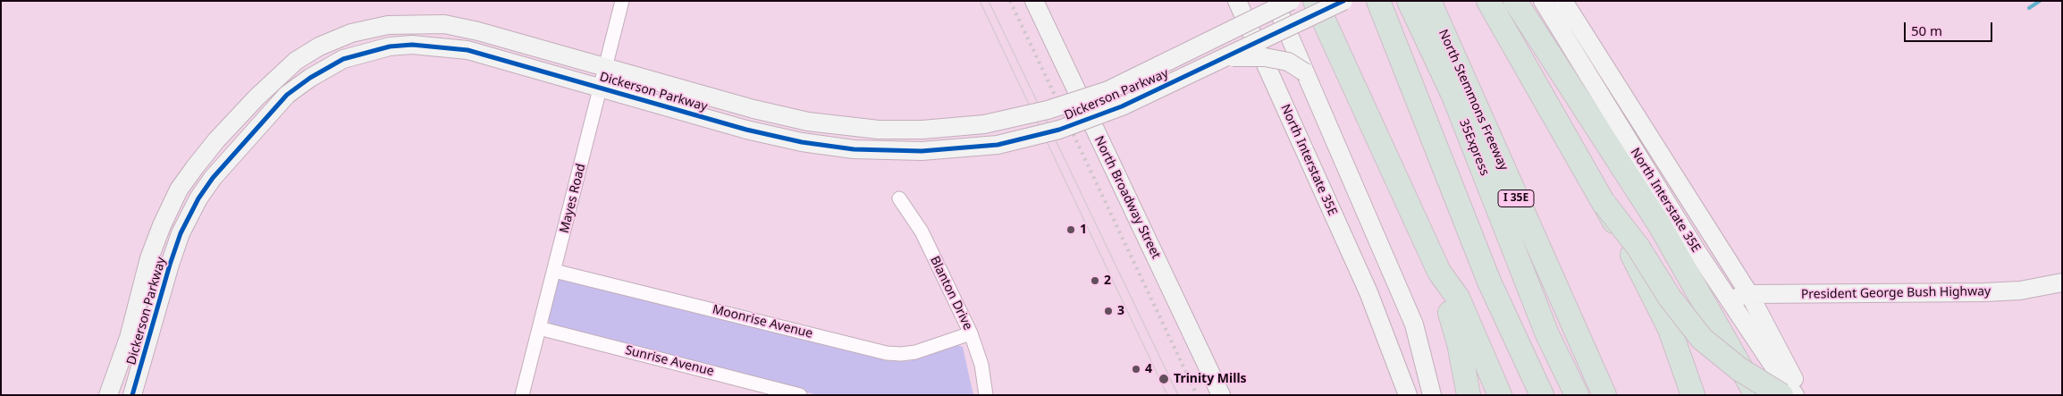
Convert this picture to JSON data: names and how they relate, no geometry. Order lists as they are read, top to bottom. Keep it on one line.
{"streets":{"highway":["North Stemmons Freeway","35Express","I 35E"],"street":["Dickerson Parkway","North Interstate 35E","North Broadway Street","Mayes Road","Blanton Drive","President George Bush Highway","Moonrise Avenue","Sunrise Avenue"]},"crossings":[["Dickerson Parkway","Mayes Road"],["North Interstate 35E","President George Bush Highway"],["Mayes Road","Moonrise Avenue"],["Mayes Road","Sunrise Avenue"],["Blanton Drive","Moonrise Avenue"]],"places":["1","2","3","4","Trinity Mills"],"scale_bar":"50 m"}
